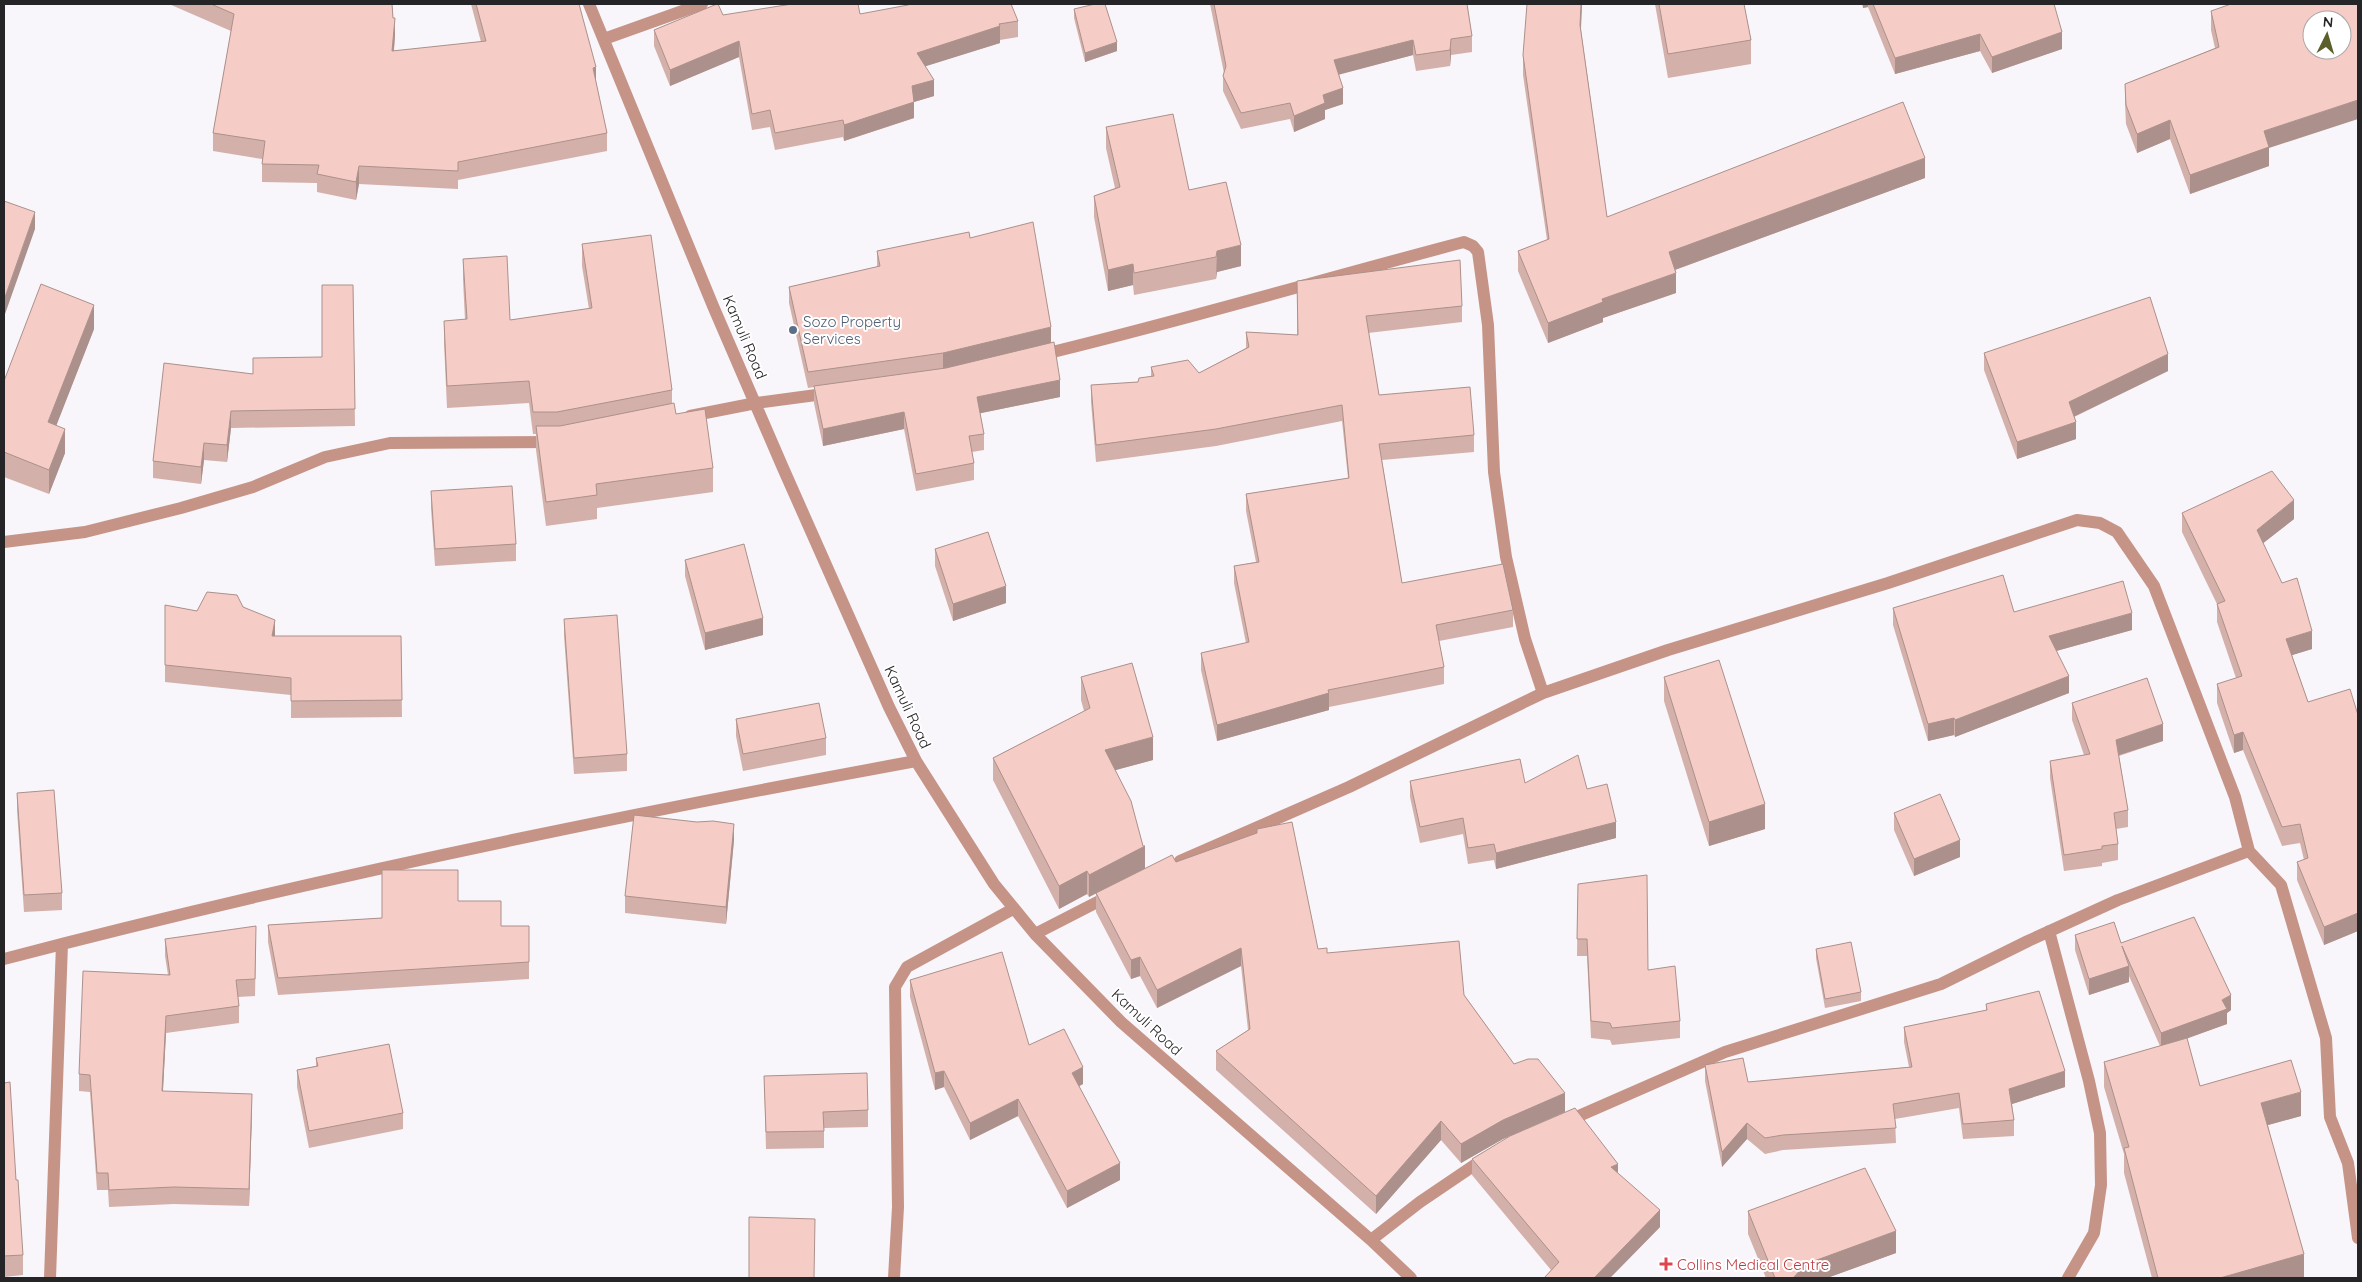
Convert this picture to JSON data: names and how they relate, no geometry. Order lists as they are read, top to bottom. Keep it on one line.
{"streets":{"street":["Kamuli Road"]},"places":{"other":["Sozo Property Services"],"health":["Collins Medical Centre"]},"north":"top"}
